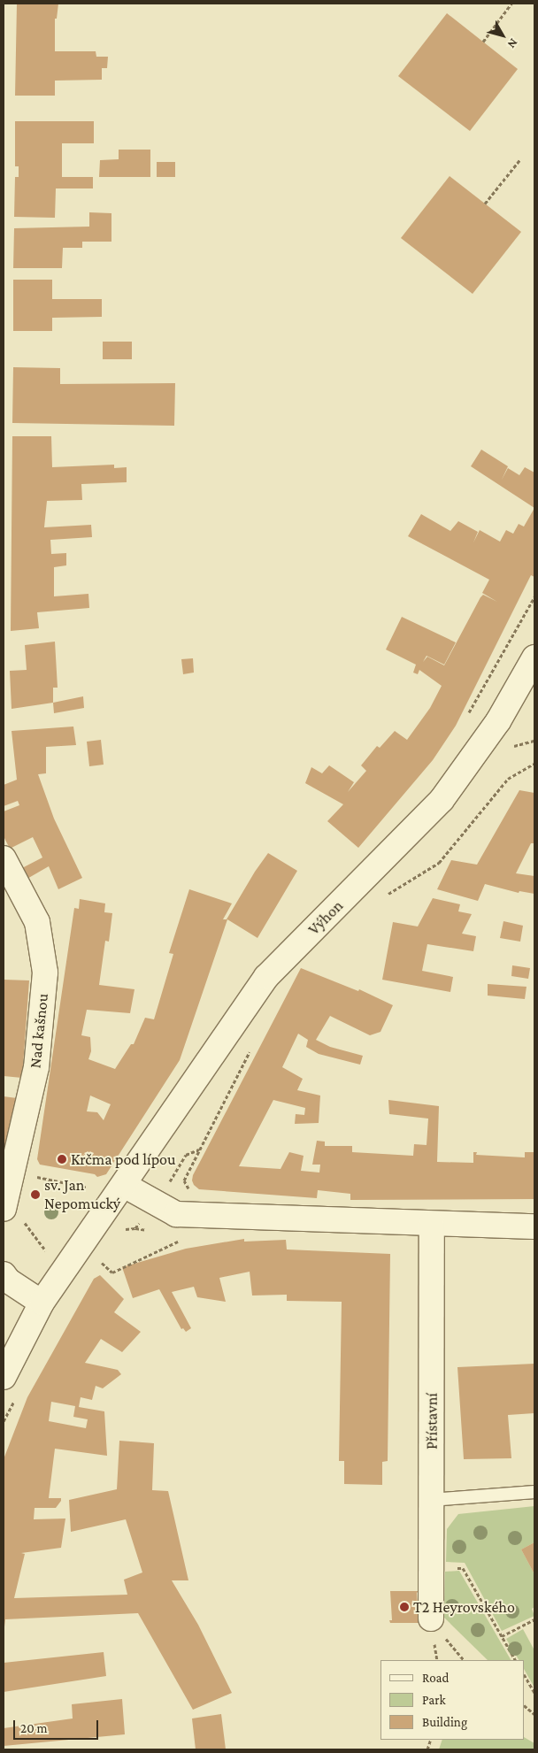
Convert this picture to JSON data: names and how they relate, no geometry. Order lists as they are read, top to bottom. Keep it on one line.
{"streets":{"street":["Výhon","Nad kašnou","Přístavní"]},"places":["Krčma pod lípou","sv. Jan Nepomucký","T2 Heyrovského"],"legend":["Road","Park","Building"],"scale_bar":"20 m","north":"bottom right"}
